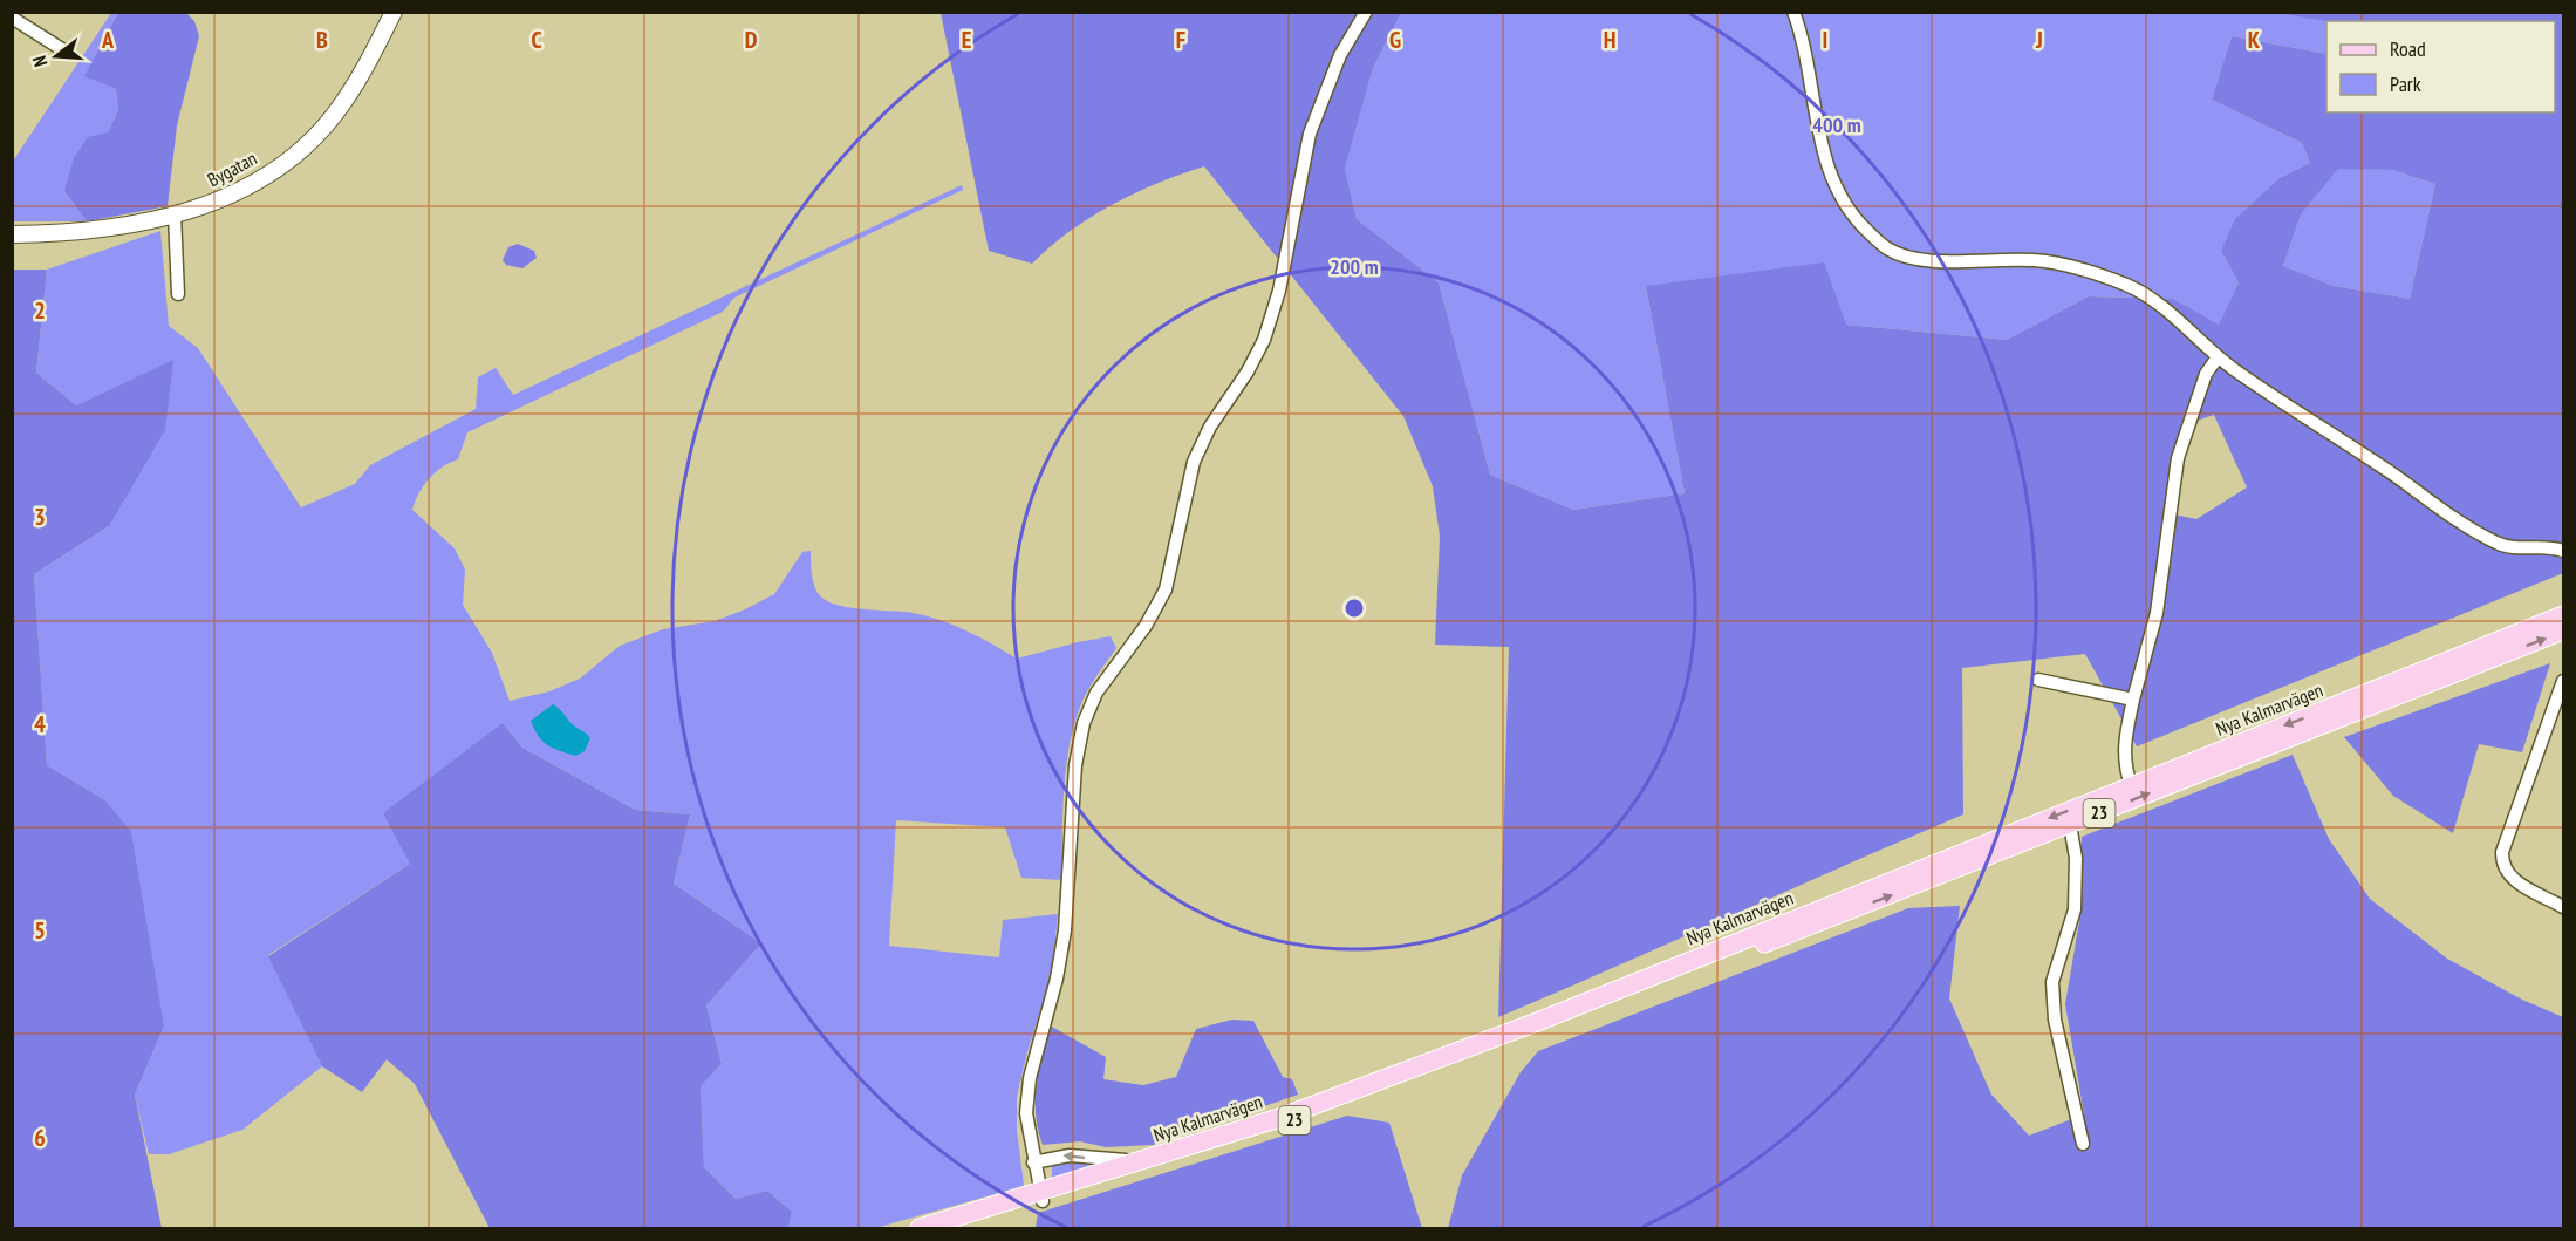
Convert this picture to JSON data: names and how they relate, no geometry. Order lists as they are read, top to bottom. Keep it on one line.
{"streets":{"main road":["Nya Kalmarvägen","23"],"street":["Bygatan"]},"legend":["Road","Park"],"north":"left","grid":{"columns":["A","B","C","D","E","F","G","H","I","J","K"],"rows":["2","3","4","5","6"]},"rings":["400 m","200 m"]}
